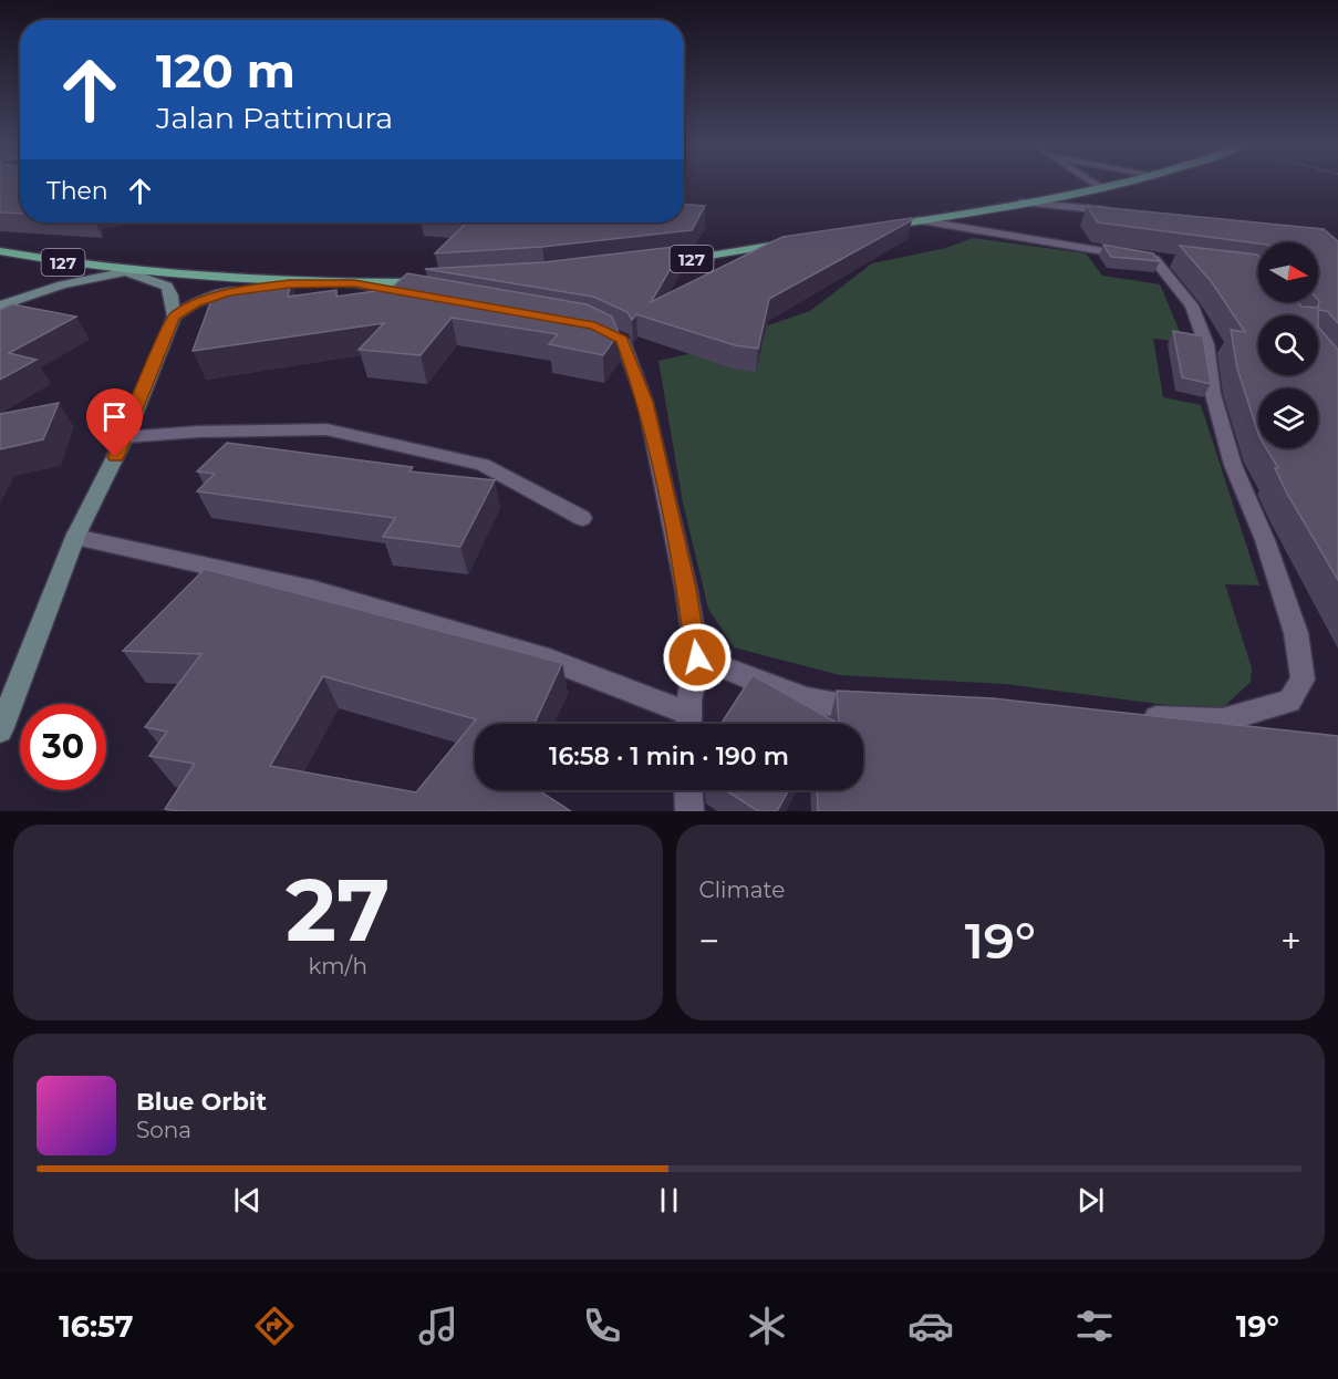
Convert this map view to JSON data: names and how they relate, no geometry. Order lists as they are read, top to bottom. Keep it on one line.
{"streets":{"main road":["127"]},"north":"right","page":{"turn":["120 m","Jalan Pattimura"],"then":"Then","limit":"30","trip":"16:58 · 1 min · 190 m","tile":[["27","km/h"],"Climate"],"heat":["−","19°","+"],"song":["Blue Orbit","Sona"],"tabs":["16:57","19°"]}}
